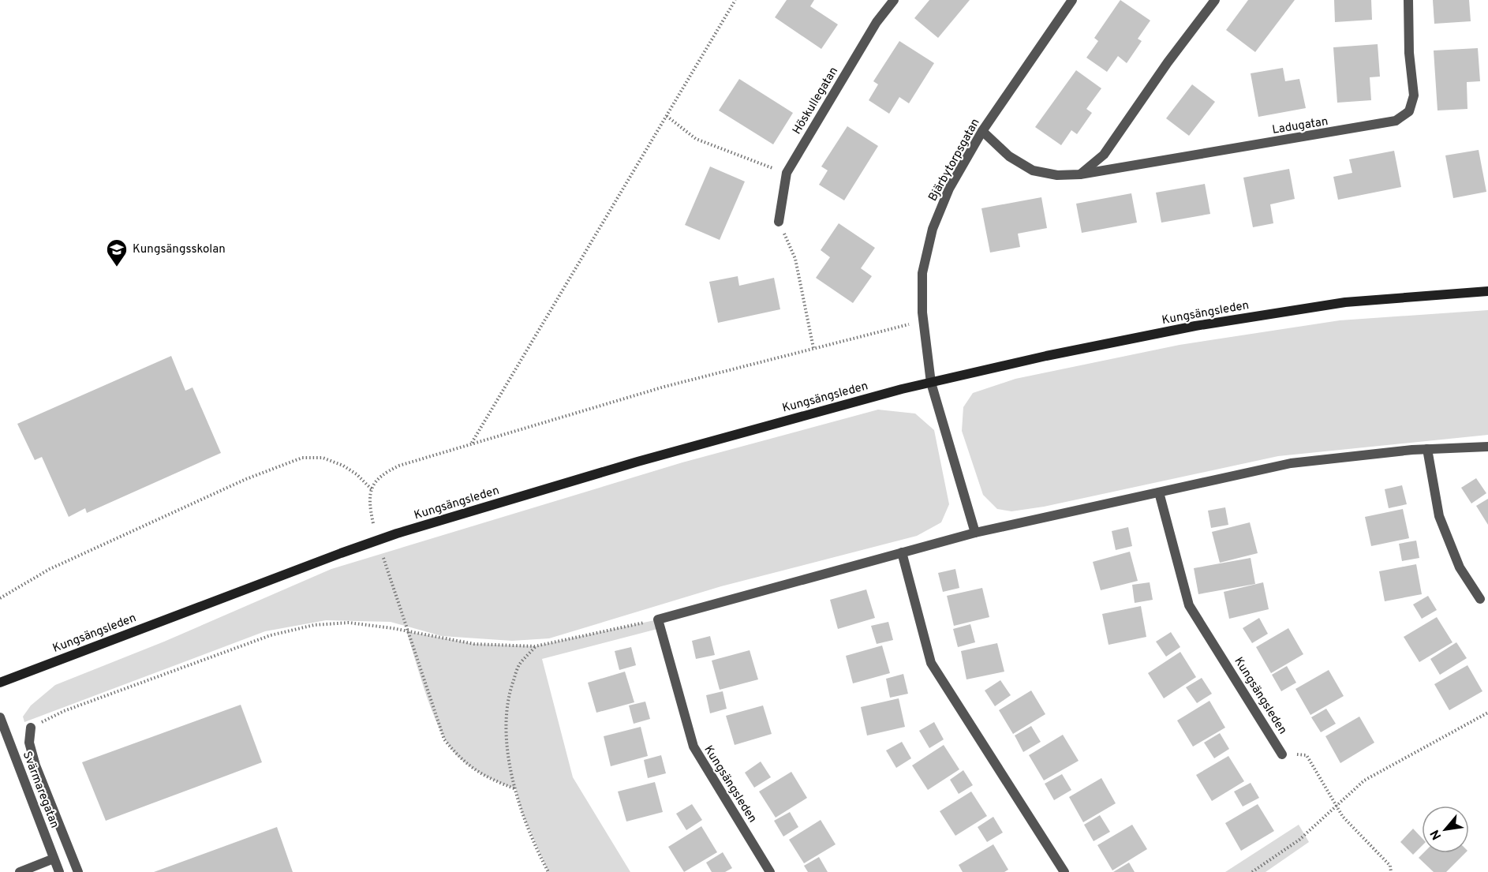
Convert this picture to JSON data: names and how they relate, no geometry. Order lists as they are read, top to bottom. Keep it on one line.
{"streets":{"main road":["Kungsängsleden"],"street":["Höskullegatan","Ladugatan","Bjärbytorpsgatan","Svärmaregatan"]},"crossings":[["Ladugatan","Bjärbytorpsgatan"],["Bjärbytorpsgatan","Kungsängsleden"]],"places":{"school or university":["Kungsängsskolan"]},"north":"bottom left"}
